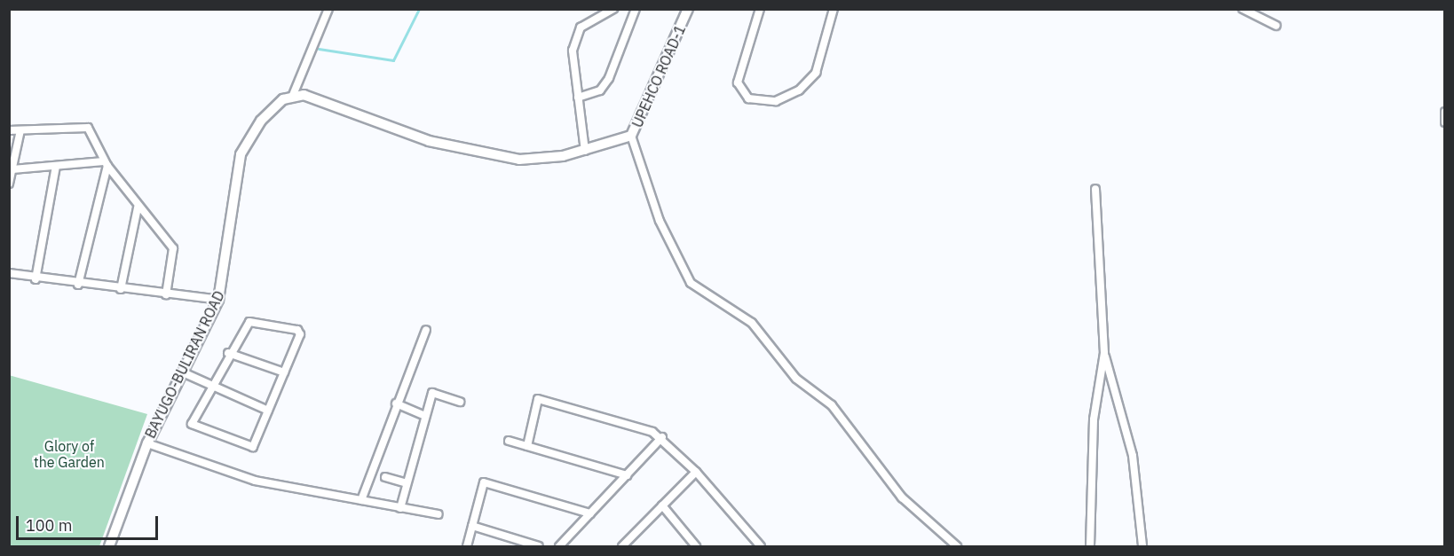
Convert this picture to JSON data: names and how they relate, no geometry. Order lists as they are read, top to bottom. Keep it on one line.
{"streets":{"street":["UPEHCO ROAD-1","BAYUGO-BULIRAN ROAD"]},"crossings":[["UPEHCO ROAD-1","BAYUGO-BULIRAN ROAD"]],"parks":["Glory of the Garden"],"scale_bar":"100 m"}
